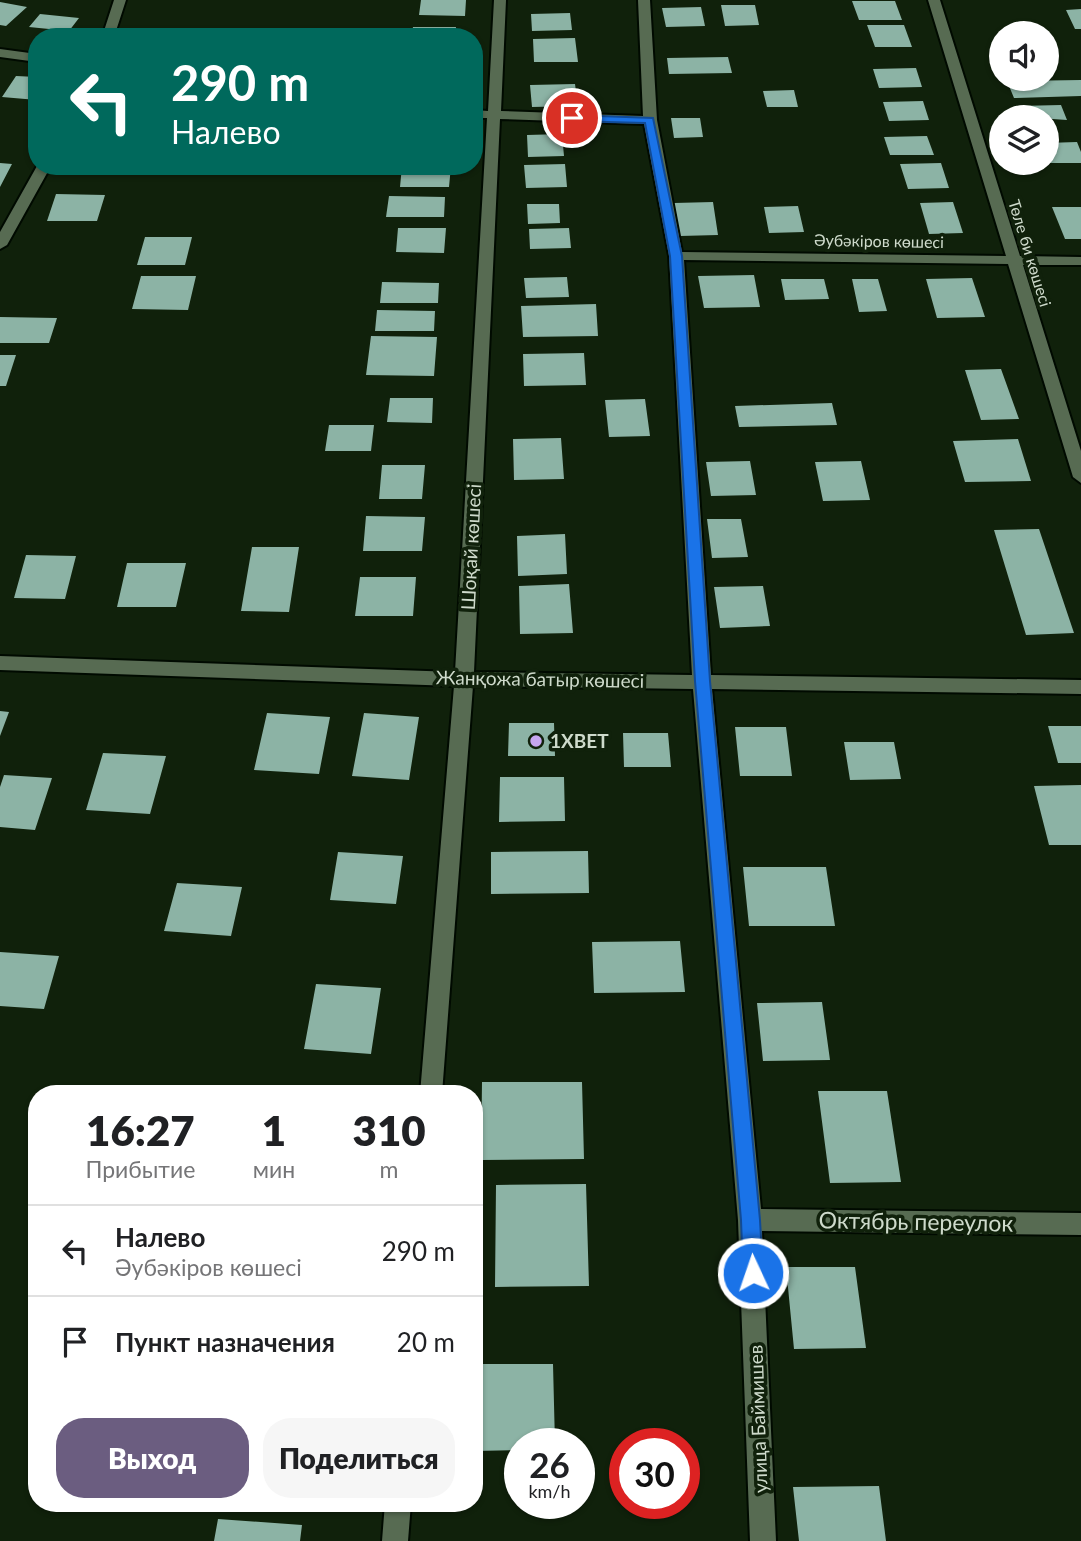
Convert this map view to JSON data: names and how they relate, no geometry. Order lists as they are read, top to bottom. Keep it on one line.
{"streets":{"street":["Әубәкіров көшесі","Төле би көшесі","Шоқай көшесі","Жанқожа батыр көшесі","Октябрь переулок","улица Баймишев"]},"crossings":[["Әубәкіров көшесі","Төле би көшесі"],["Әубәкіров көшесі","улица Баймишев"],["Шоқай көшесі","Жанқожа батыр көшесі"],["Жанқожа батыр көшесі","улица Баймишев"],["Октябрь переулок","улица Баймишев"]],"places":["1XBET"],"page":{"turn":["290 m","Налево"],"eta":["16:27","Прибытие","1","мин","310","m"],"list":[{"name":"Налево","note":"Әубәкіров көшесі","value":"290 m"},{"name":"Пункт назначения","value":"20 m"}],"buttons":["Выход","Поделиться"],"speed":"26 km/h","limit":"30"}}
